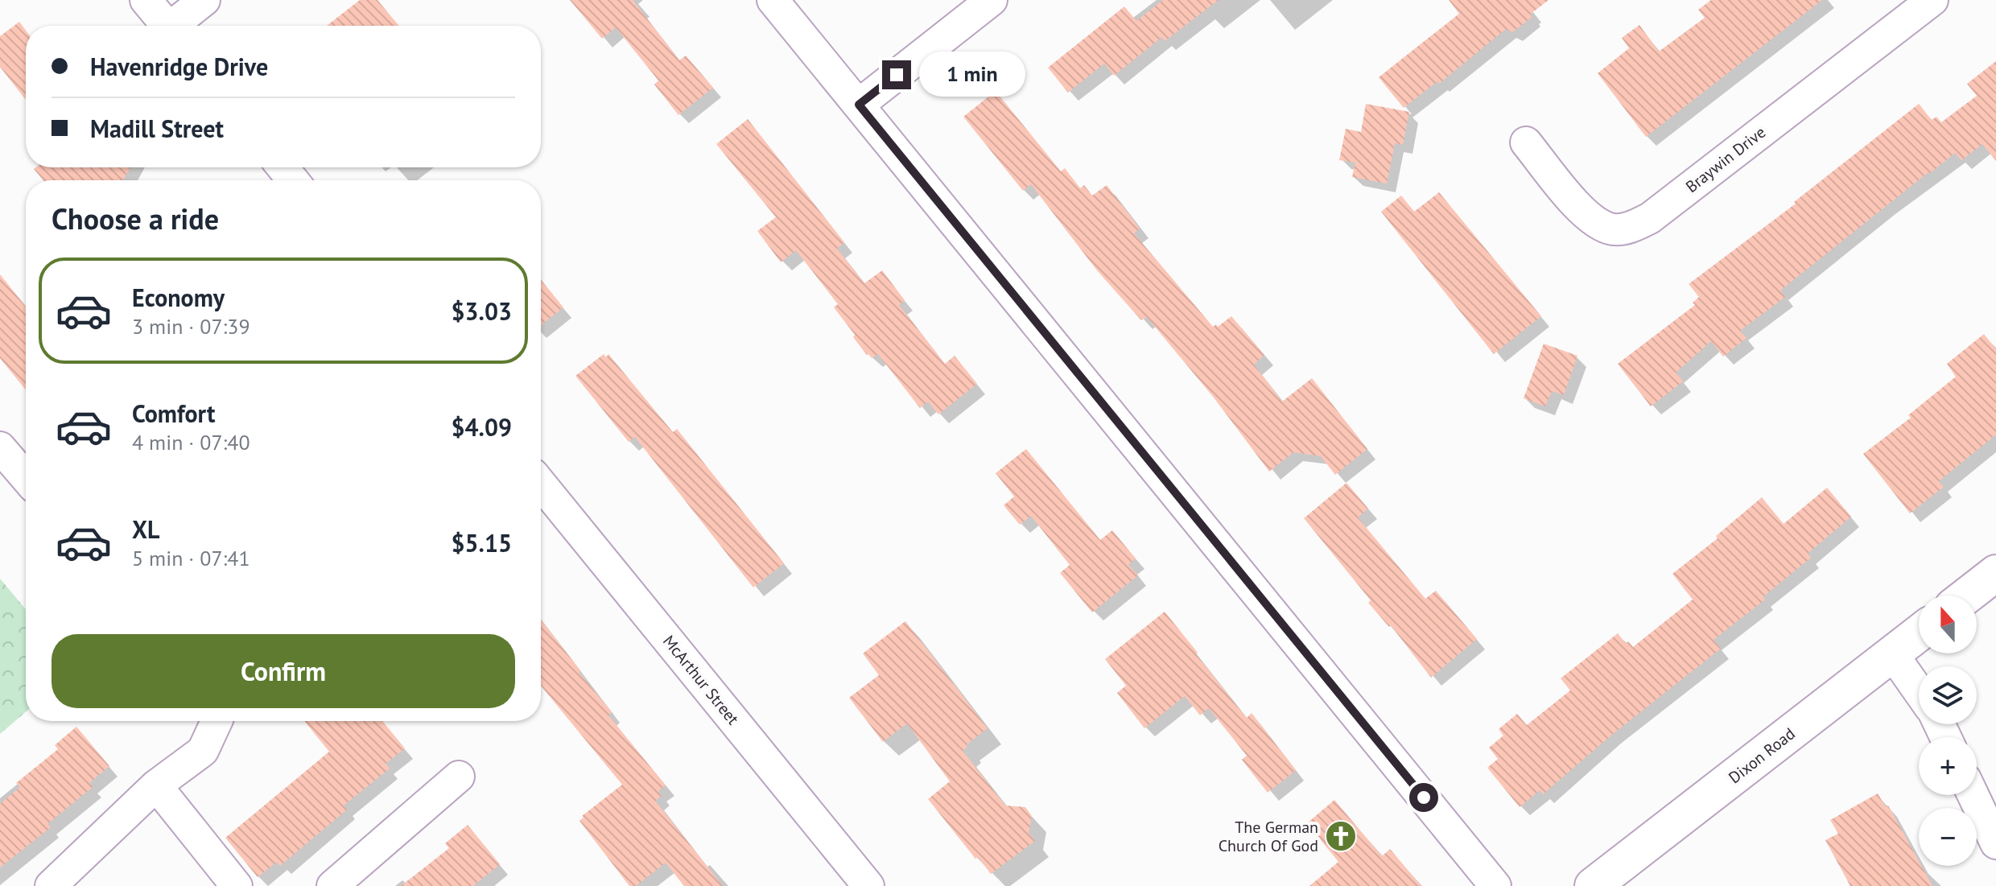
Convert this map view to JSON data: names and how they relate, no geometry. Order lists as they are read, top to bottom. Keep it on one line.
{"streets":{"main road":["Dixon Road"],"street":["Braywin Drive","McArthur Street"]},"places":{"church":["The German Church Of God"]},"north":"top","page":{"banner":["Havenridge Drive","Madill Street"],"bubble":"1 min","heading":"Choose a ride","list":[{"name":"Economy","note":"3 min · 07:39","value":"$3.03"},{"name":"Comfort","note":"4 min · 07:40","value":"$4.09"},{"name":"XL","note":"5 min · 07:41","value":"$5.15"}],"map_buttons":["+","−"],"buttons":"Confirm"}}
